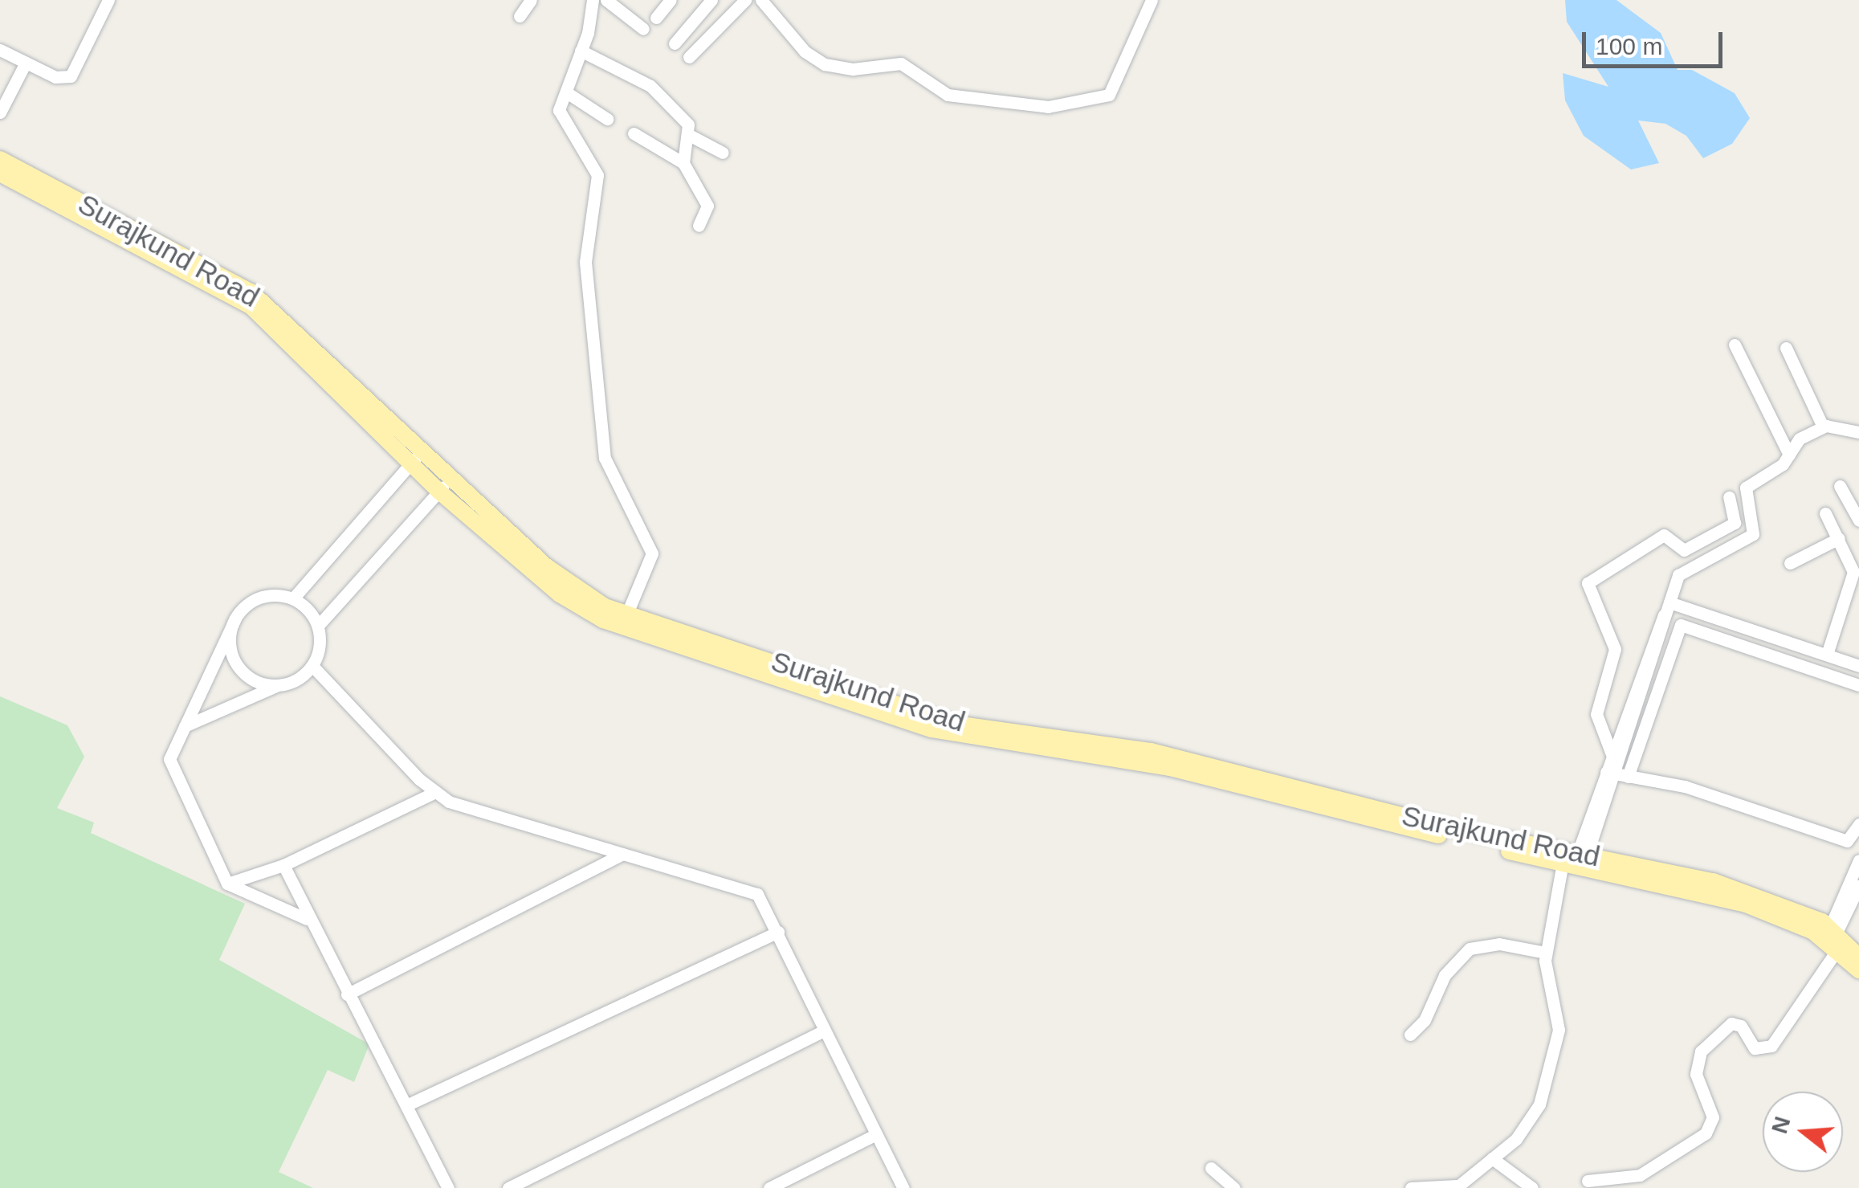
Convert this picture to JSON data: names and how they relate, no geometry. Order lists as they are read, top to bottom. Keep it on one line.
{"streets":{"main road":["Surajkund Road"]},"scale_bar":"100 m","north":"left"}
